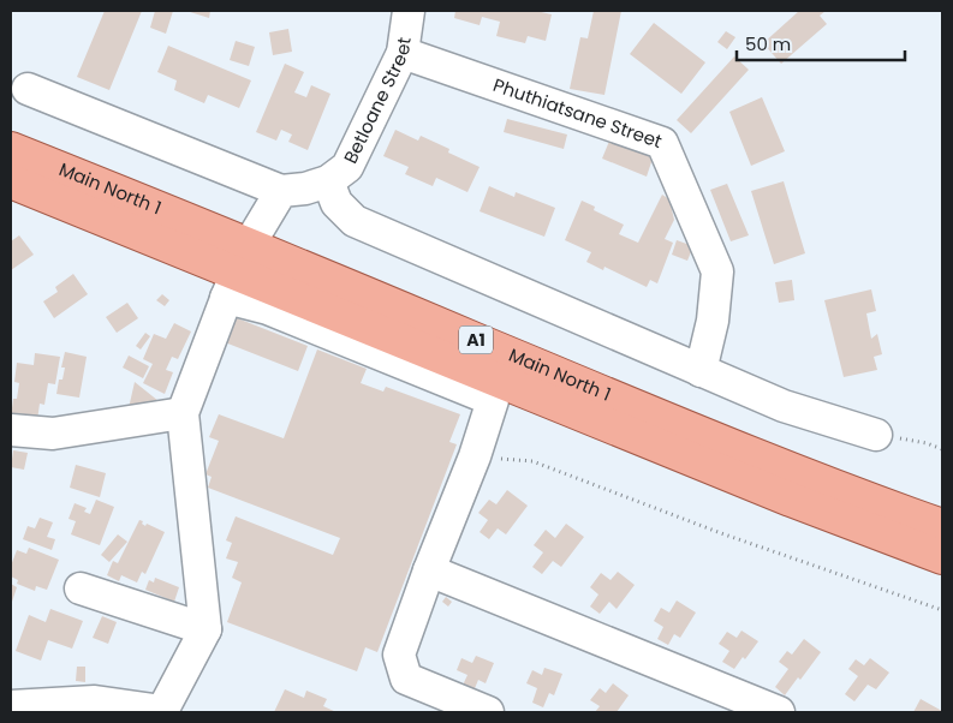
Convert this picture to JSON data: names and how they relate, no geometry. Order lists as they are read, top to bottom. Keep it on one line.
{"streets":{"main road":["Main North 1","A1"],"street":["Betloane Street","Phuthiatsane Street"]},"crossings":[["Betloane Street","Phuthiatsane Street"]],"scale_bar":"50 m"}
